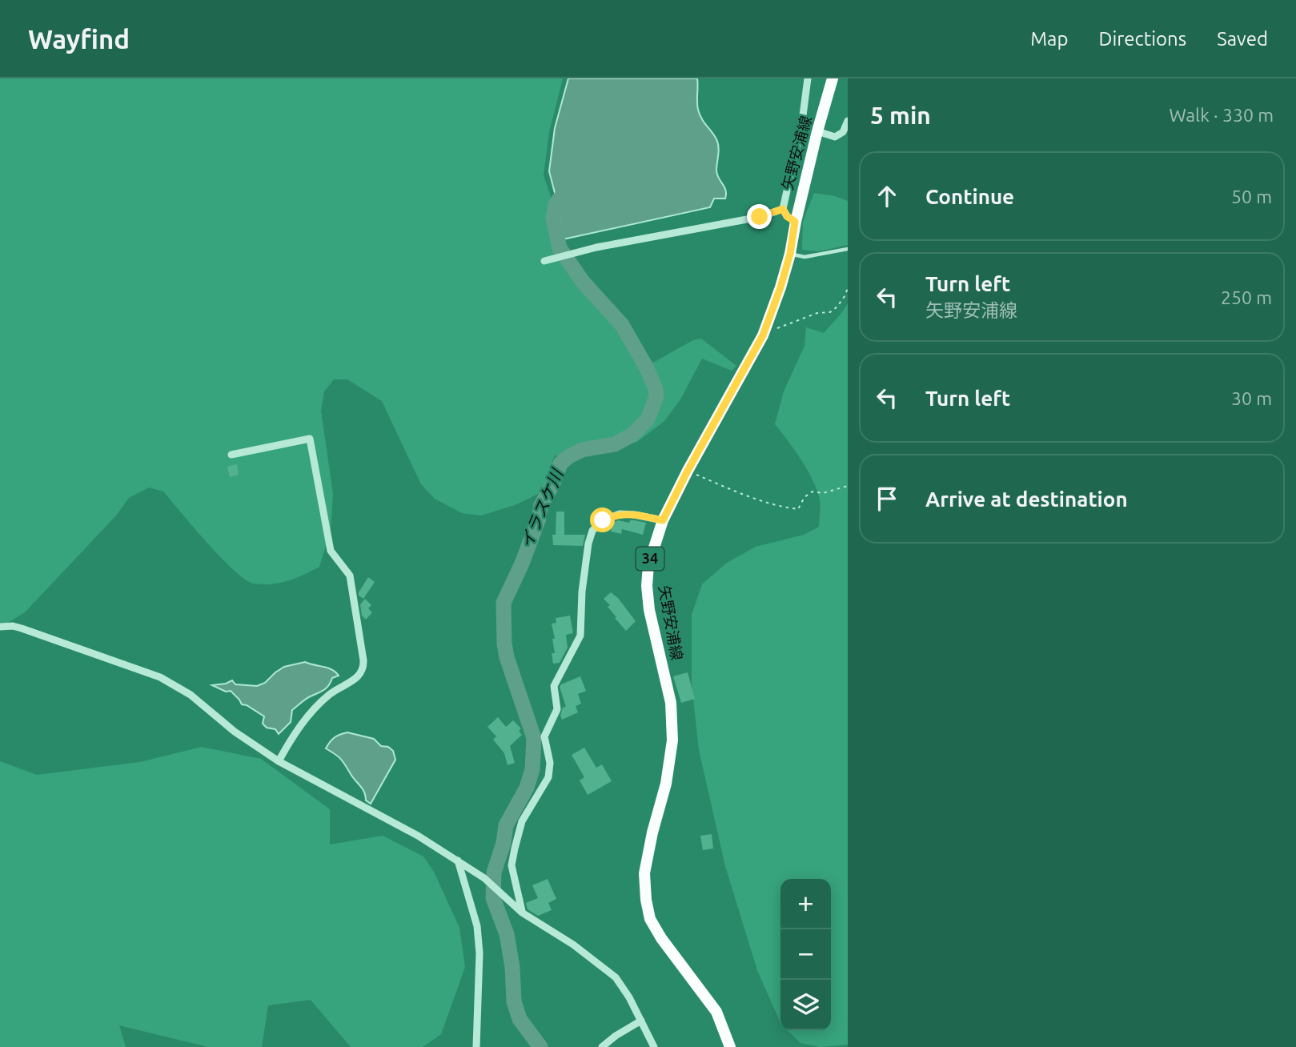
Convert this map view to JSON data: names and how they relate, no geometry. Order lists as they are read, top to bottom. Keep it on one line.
{"streets":{"main road":["矢野安浦線","34"]},"water":["イラスケ川"],"page":{"header":"Wayfind","nav":["Map","Directions","Saved"],"heading":["5 min","Walk · 330 m"],"list":[["Continue","50 m"],["Turn left","矢野安浦線","250 m"],["Turn left","30 m"],"Arrive at destination"],"map_buttons":["+","−"]}}
